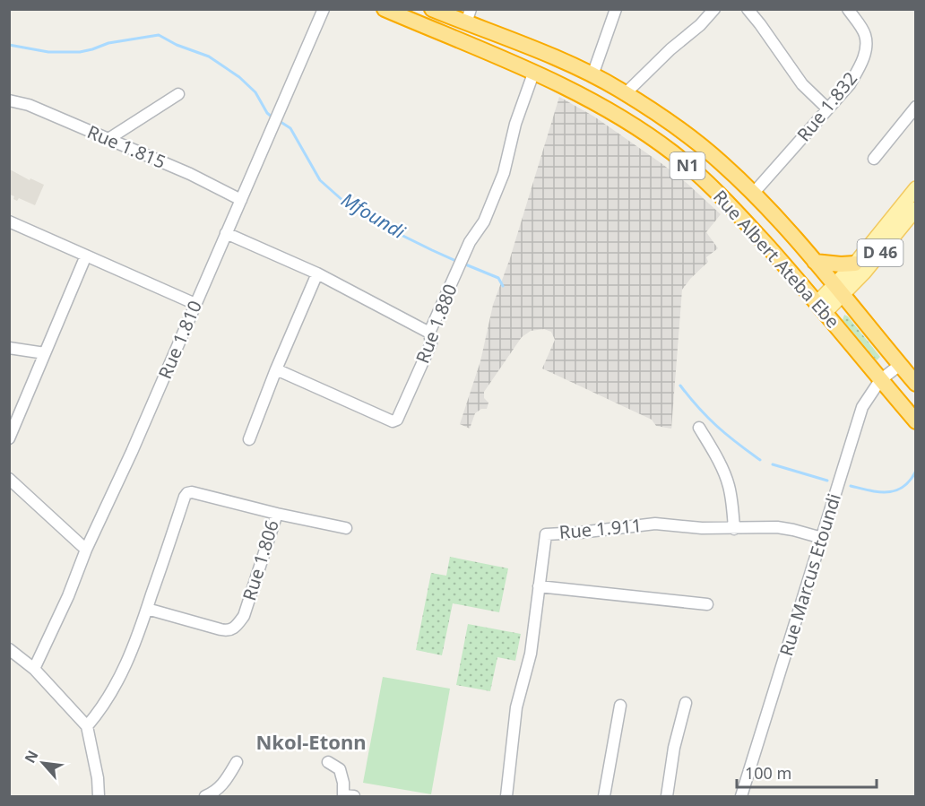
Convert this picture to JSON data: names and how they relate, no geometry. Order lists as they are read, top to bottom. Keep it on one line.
{"streets":{"highway":["N1","Rue Albert Ateba Ebe"],"main road":["D 46"],"street":["Rue 1.832","Rue 1.815","Rue 1.880","Rue 1.810","Rue 1.911","Rue 1.806","Rue Marcus Etoundi"]},"crossings":[["Rue 1.832","N1"],["Rue 1.815","Rue 1.810"],["N1","D 46"],["N1","Rue Marcus Etoundi"],["D 46","Rue Albert Ateba Ebe"],["Rue Albert Ateba Ebe","Rue 1.880"],["Rue Albert Ateba Ebe","Rue Marcus Etoundi"],["Rue 1.911","Rue Marcus Etoundi"]],"districts":["Nkol-Etonn"],"water":["Mfoundi"],"scale_bar":"100 m","north":"top left"}
